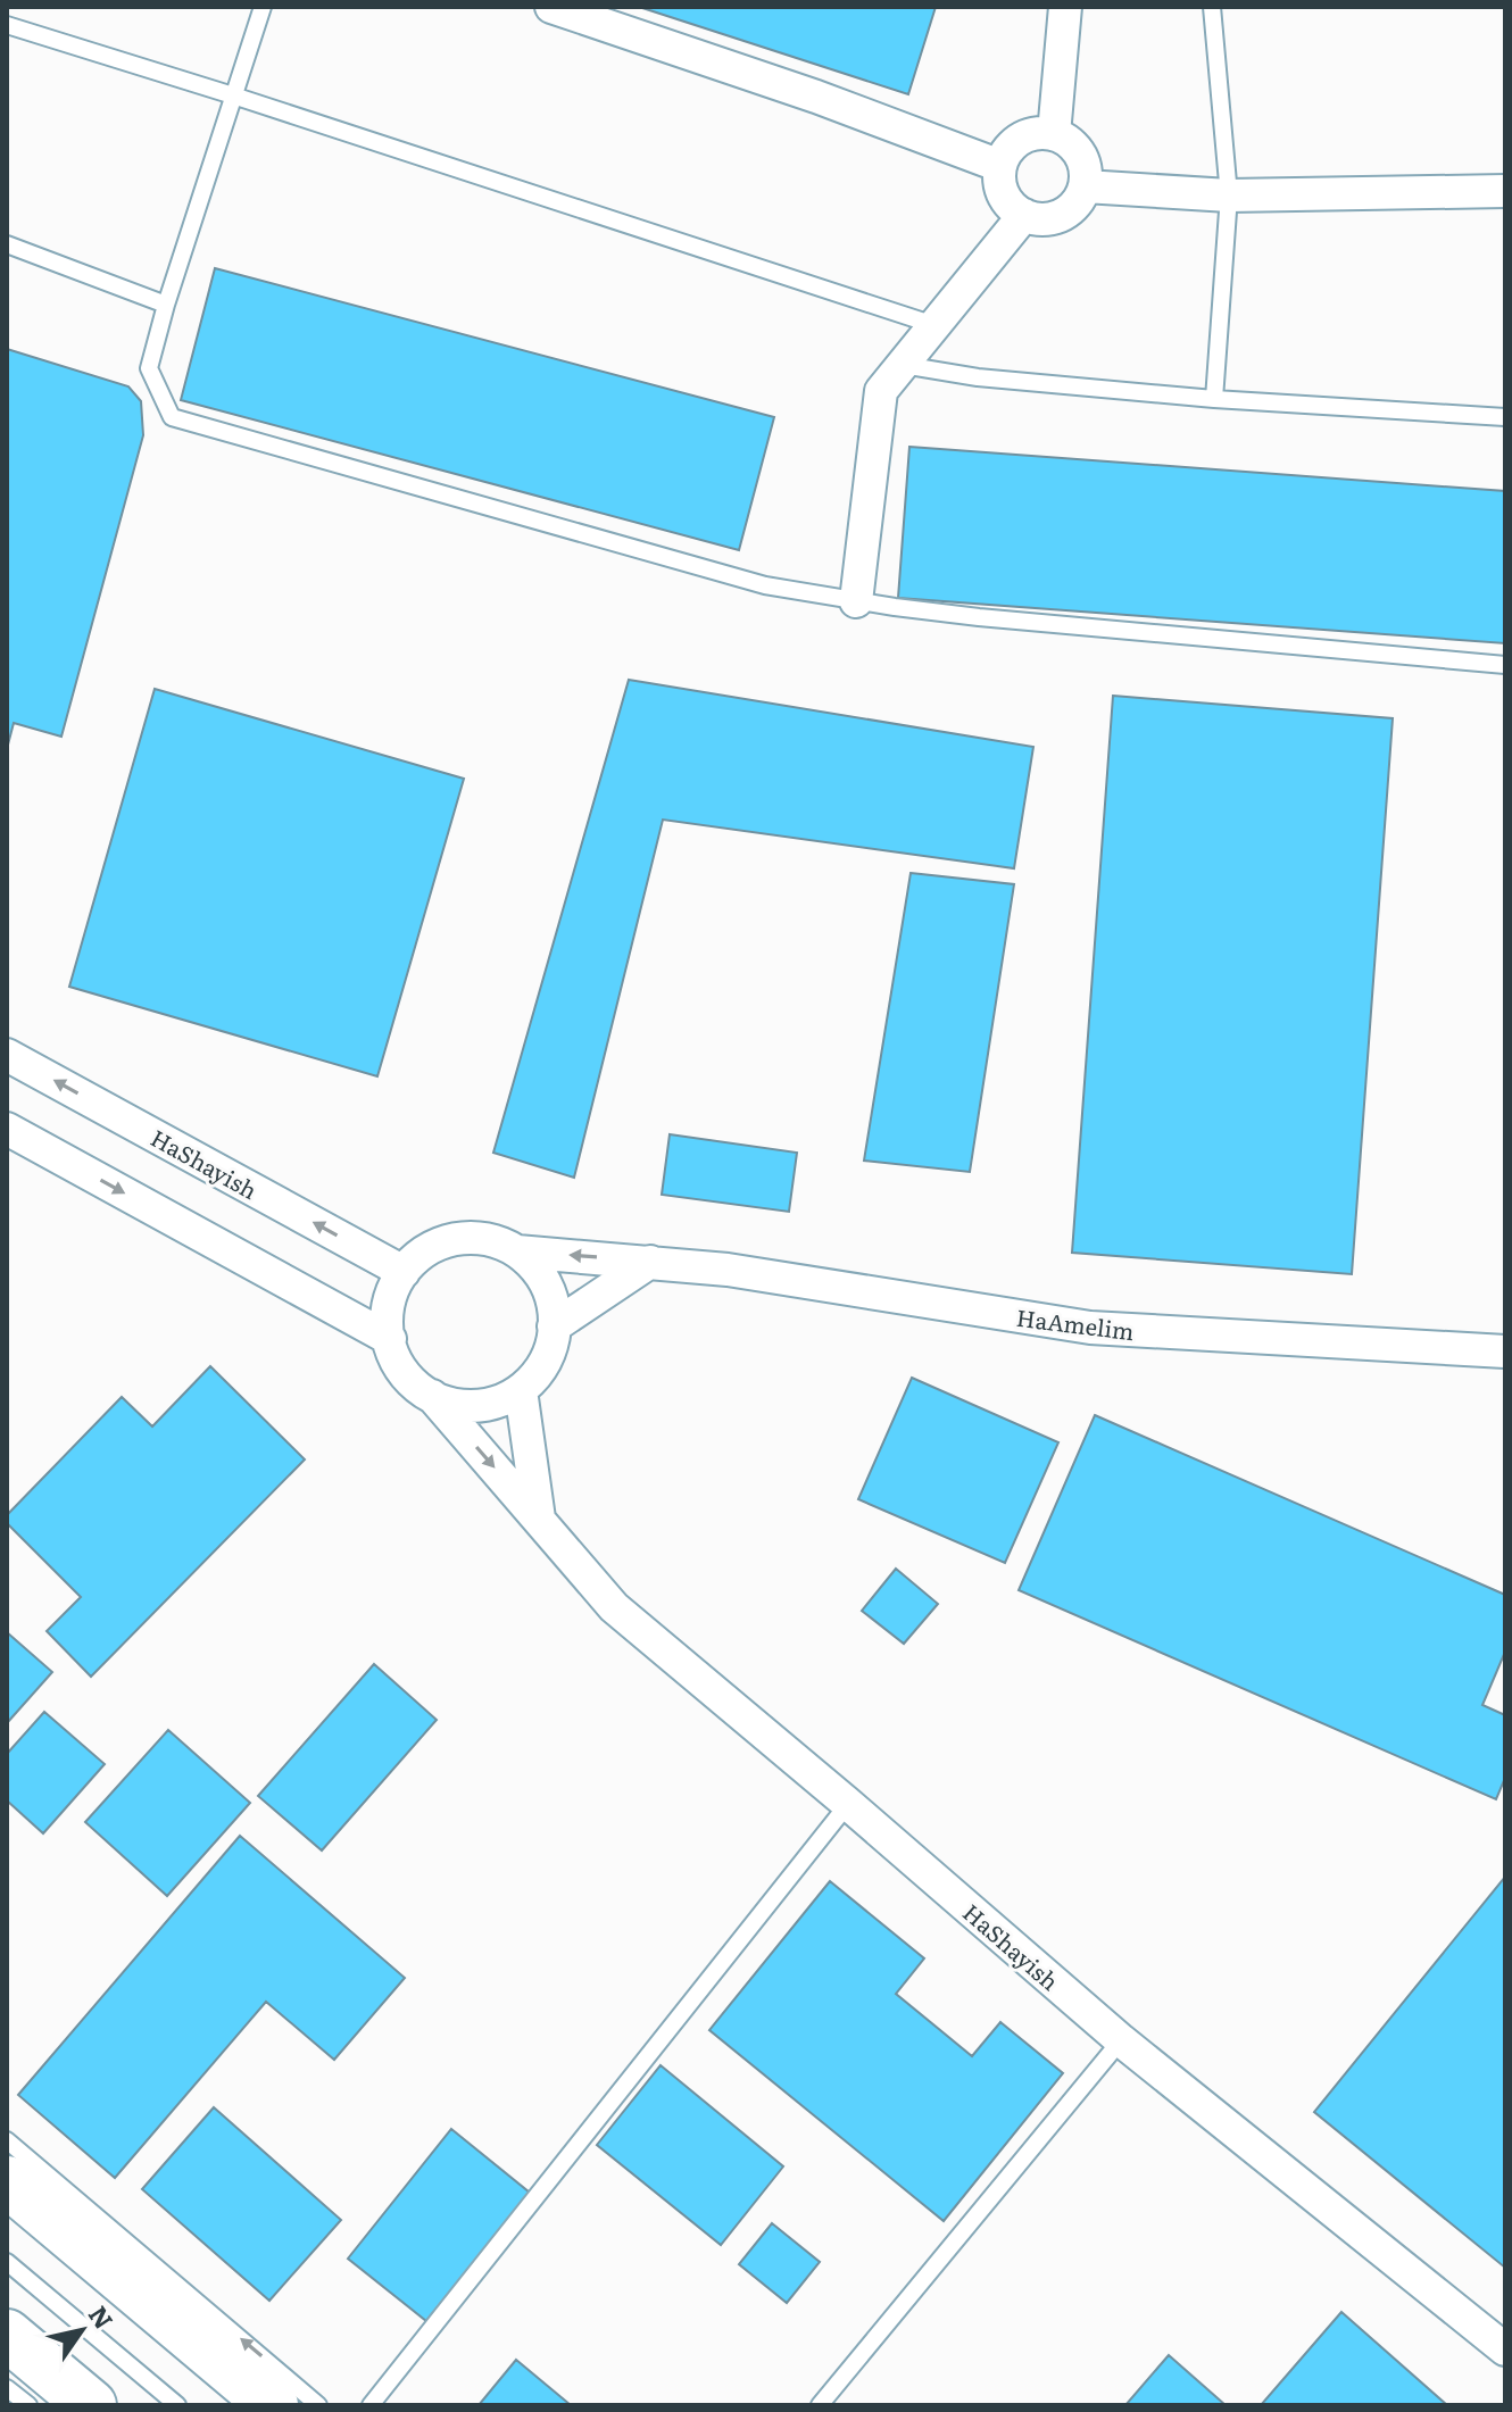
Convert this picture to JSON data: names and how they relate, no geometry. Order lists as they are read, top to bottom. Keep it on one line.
{"streets":{"street":["HaShayish","HaAmelim"]},"crossings":[["HaShayish","HaAmelim"]],"north":"top right"}
